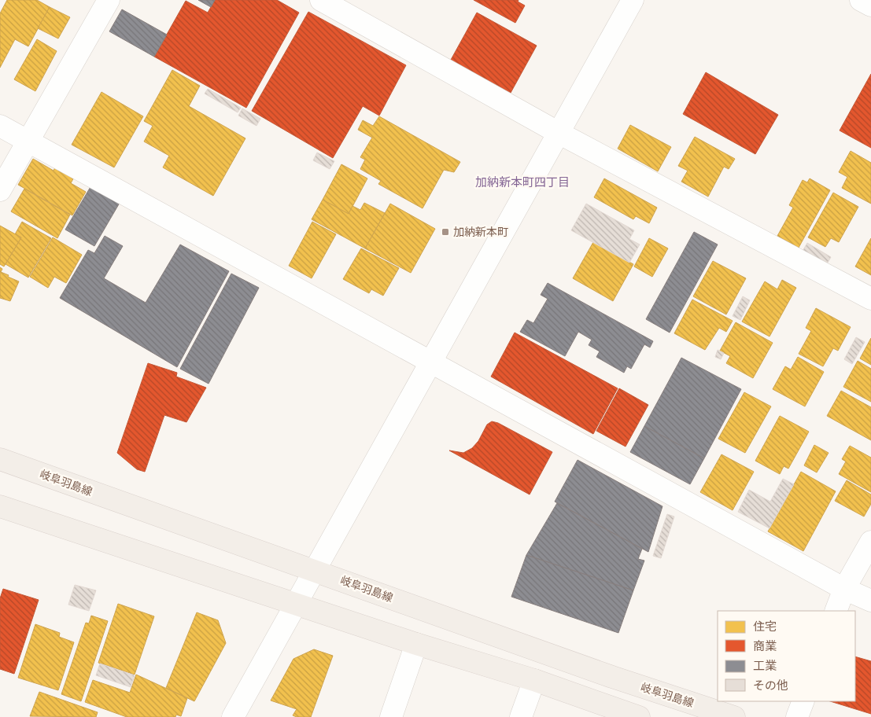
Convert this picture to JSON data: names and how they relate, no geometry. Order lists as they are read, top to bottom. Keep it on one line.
{"streets":{"main road":["岐阜羽島線"]},"districts":["加納新本町四丁目"],"places":{"transit":["加納新本町"]},"legend":["住宅","商業","工業","その他"]}
